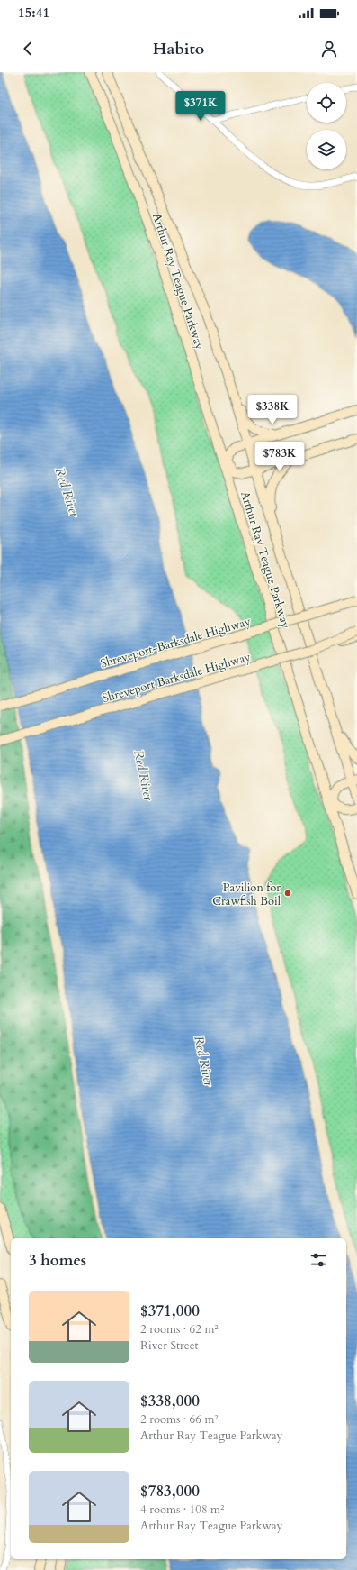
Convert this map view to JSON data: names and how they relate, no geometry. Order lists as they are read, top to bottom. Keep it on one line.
{"streets":{"street":["Arthur Ray Teague Parkway","Shreveport-Barksdale Highway","Shreveport Barksdale Highway"]},"water":["Red River"],"places":["Pavilion for Crawfish Boil"],"page":{"status":"15:41","header":"Habito","price":["$371K","$338K","$783K"],"heading":"3 homes","list":[{"name":"$371,000","note":"2 rooms · 62 m² · River Street"},{"name":"$338,000","note":"2 rooms · 66 m² · Arthur Ray Teague Parkway"},{"name":"$783,000","note":"4 rooms · 108 m² · Arthur Ray Teague Parkway"}]}}
